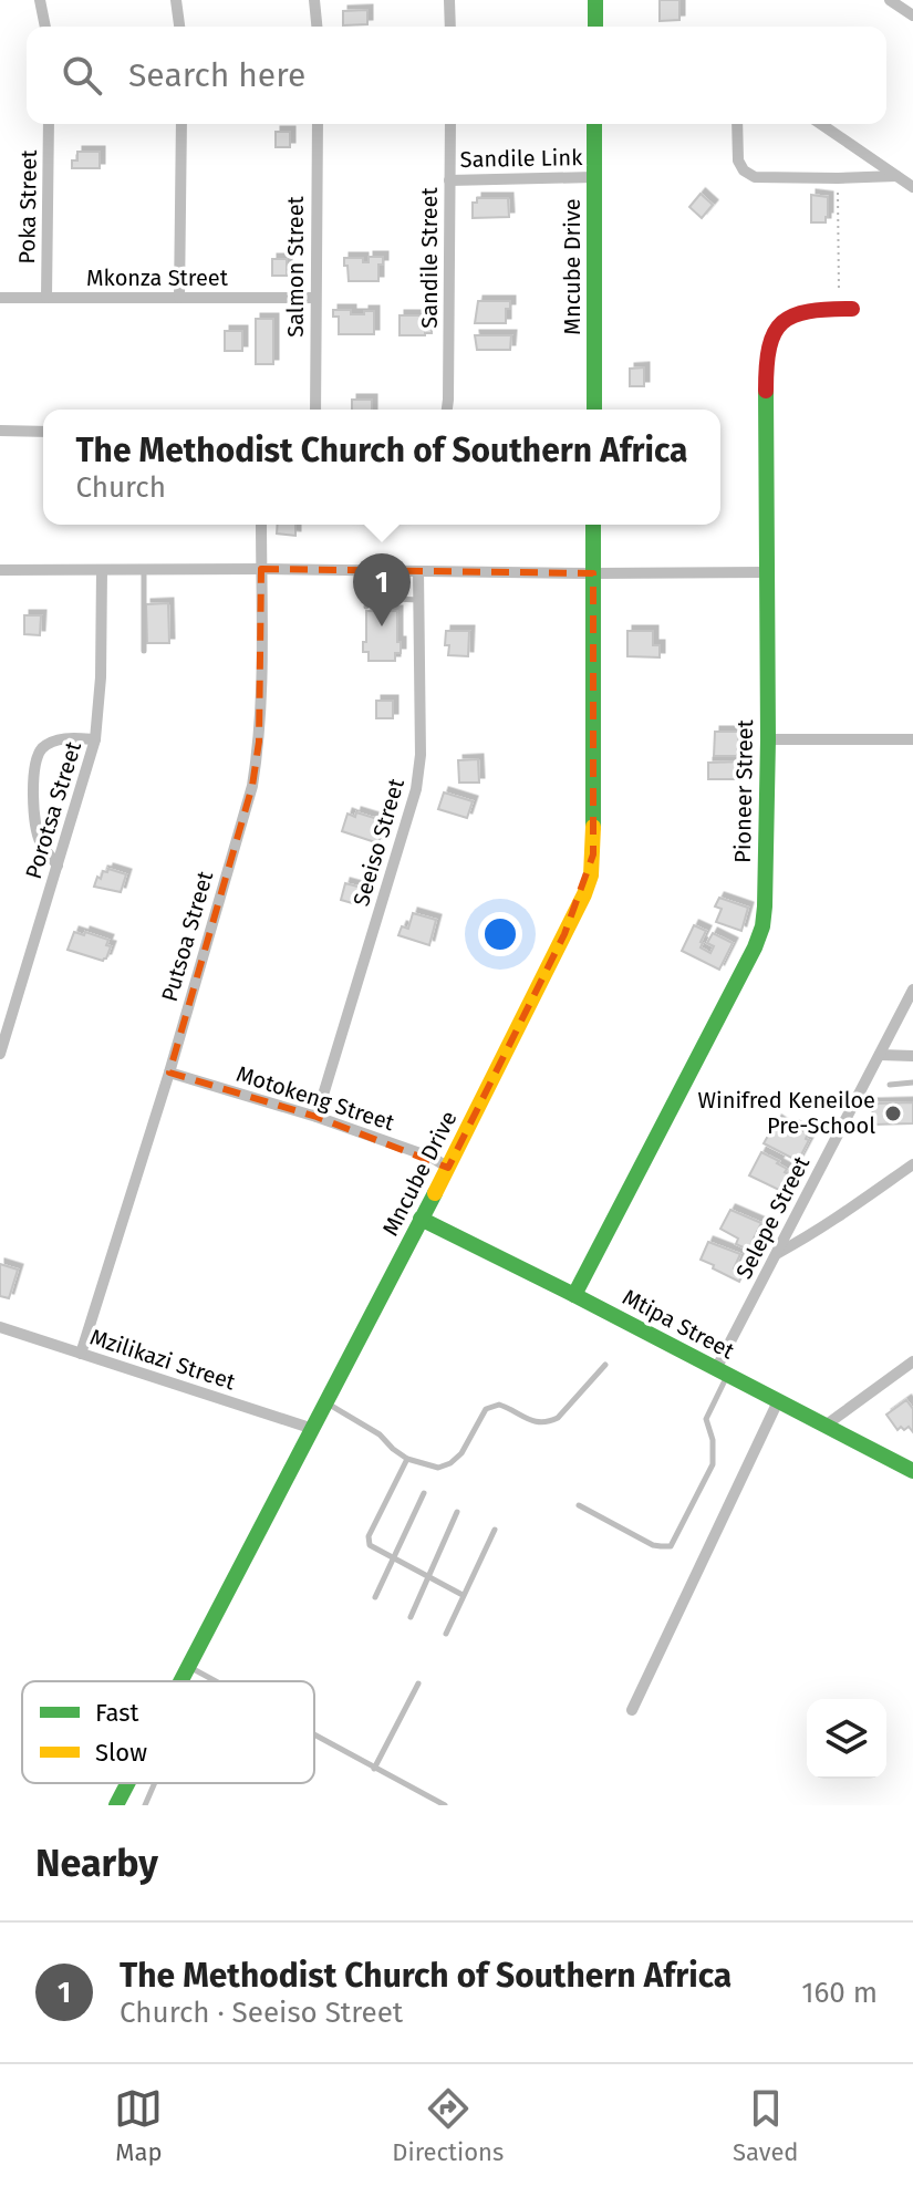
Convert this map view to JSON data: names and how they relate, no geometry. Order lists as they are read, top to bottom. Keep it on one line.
{"streets":{"street":["Sandile Link","Poka Street","Sandile Street","Salmon Street","Mncube Drive","Mkonza Street","Pioneer Street","Porotsa Street","Seeiso Street","Putsoa Street","Motokeng Street","Selepe Street","Mtipa Street","Mzilikazi Street"]},"crossings":[["Sandile Link","Sandile Street"],["Sandile Link","Mncube Drive"],["Poka Street","Mkonza Street"],["Salmon Street","Mkonza Street"],["Mncube Drive","Motokeng Street"],["Mncube Drive","Mtipa Street"],["Mncube Drive","Mzilikazi Street"],["Pioneer Street","Mtipa Street"],["Seeiso Street","Motokeng Street"],["Putsoa Street","Motokeng Street"],["Putsoa Street","Mzilikazi Street"],["Selepe Street","Mtipa Street"]],"places":["Winifred Keneiloe Pre-School"],"legend":["Fast","Slow"],"page":{"search":"Search here","popup":["The Methodist Church of Southern Africa","Church"],"pins":"1","heading":"Nearby","list":[{"mark":"1","name":"The Methodist Church of Southern Africa","note":"Church · Seeiso Street","value":"160 m"}],"nav":["Map","Directions","Saved"]}}
